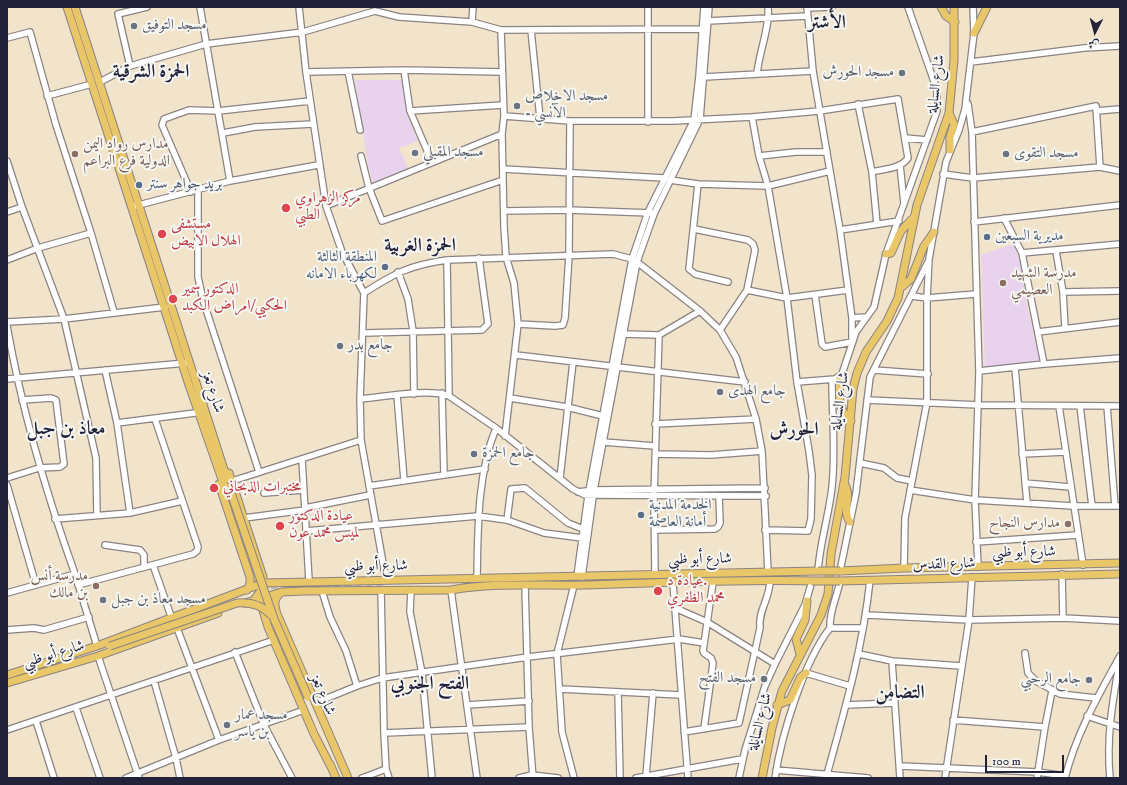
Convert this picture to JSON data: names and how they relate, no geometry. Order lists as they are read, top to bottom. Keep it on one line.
{"streets":{"main road":["شارع السايلة","شارع تعز","شارع أبو ظبي","شارع القدس"]},"crossings":[["شارع أبو ظبي","شارع القدس"]],"districts":["الأشتر","الحمزة الشرقية","الحمزة الغربية","معاذ بن جبل","الحورش","الفتح الجنوبي","التضامن"],"places":["مسجد التوفيق","مسجد الحورش","مسجد الاخلاص - الآنسي","مسجد المقبلي","مدارس رواد اليمن الدولية فرع البراعم","مسجد التقوى","بريد جواهر سنتر","مركز الزهراوي الطبي","مستشفى الهلال الابيض","مديرية السبعين","المنطقة الثالثة لكهرباء الامانه","مدرسة الشهيد العصيمي","الدكتور سمير الحكيي/امراض الكبد","جامع بدر","جامع الهدى","جامع الحمزة","مختبرات الذبحاني","الخدمة المدنية أمانة العاصمة","مدارس النجاح","عيادة الدكتور لميس محمد عون","مدرسة أنس بن مالك","عيادة د. محمد الظفري","مسجد معاذ بن جبل","مسجد الفتح","جامع الرحبي","مسجد عمار بن ياسر"],"scale_bar":"100 m","north":"bottom"}
